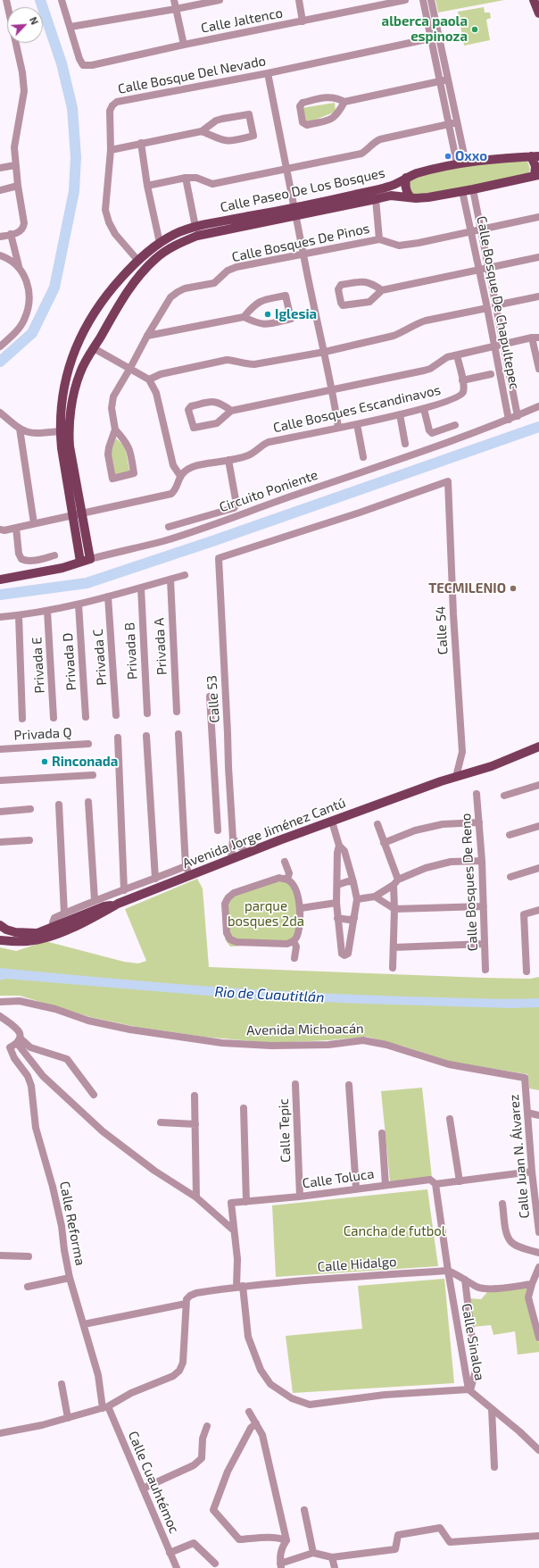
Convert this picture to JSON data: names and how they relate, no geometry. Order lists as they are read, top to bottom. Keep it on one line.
{"streets":{"main road":["Calle Paseo De Los Bosques","Circuito Poniente","Avenida Jorge Jiménez Cantú"],"street":["Calle Jaltenco","Calle Bosque Del Nevado","Calle Bosques De Pinos","Calle Bosque De Chapultepec","Calle Bosques Escandinavos","Calle 54","Privada A","Privada B","Privada C","Privada D","Privada E","Calle 53","Privada Q","Calle Bosques De Reno","Avenida Michoacán","Calle Tepic","Calle Juan N. Álvarez","Calle Toluca","Calle Reforma","Calle Hidalgo","Calle Sinaloa","Calle Cuauhtémoc"]},"crossings":[["Calle Paseo De Los Bosques","Calle Bosque De Chapultepec"],["Calle Bosques De Pinos","Calle Bosque De Chapultepec"],["Calle Bosque De Chapultepec","Circuito Poniente"],["Calle 54","Calle 53"],["Calle 54","Avenida Jorge Jiménez Cantú"],["Calle 53","Avenida Jorge Jiménez Cantú"],["Avenida Michoacán","Calle Juan N. Álvarez"],["Calle Tepic","Calle Toluca"],["Calle Juan N. Álvarez","Calle Toluca"],["Calle Toluca","Calle Hidalgo"],["Calle Toluca","Calle Sinaloa"],["Calle Reforma","Calle Cuauhtémoc"],["Calle Hidalgo","Calle Sinaloa"]],"water":["Rio de Cuautitlán"],"parks":["parque bosques 2da","Cancha de futbol"],"places":["alberca paola espinoza","Oxxo","Iglesia","TECMILENIO","Rinconada"],"north":"top right"}
